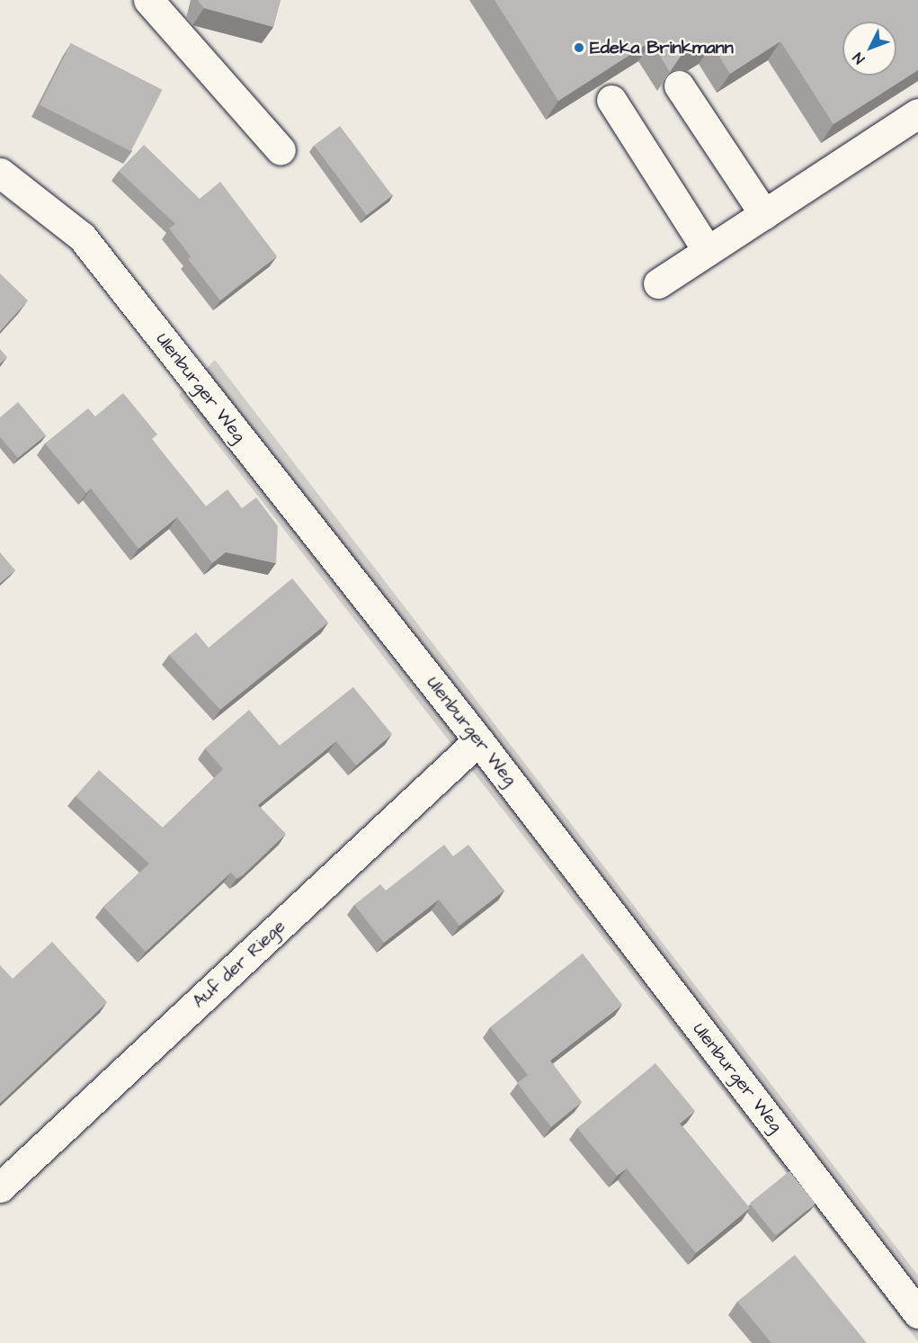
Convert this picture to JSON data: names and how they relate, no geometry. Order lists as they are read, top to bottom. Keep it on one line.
{"streets":{"street":["Ulenburger Weg","Auf der Riege"]},"crossings":[["Ulenburger Weg","Auf der Riege"]],"places":["Edeka Brinkmann"],"north":"bottom left"}
